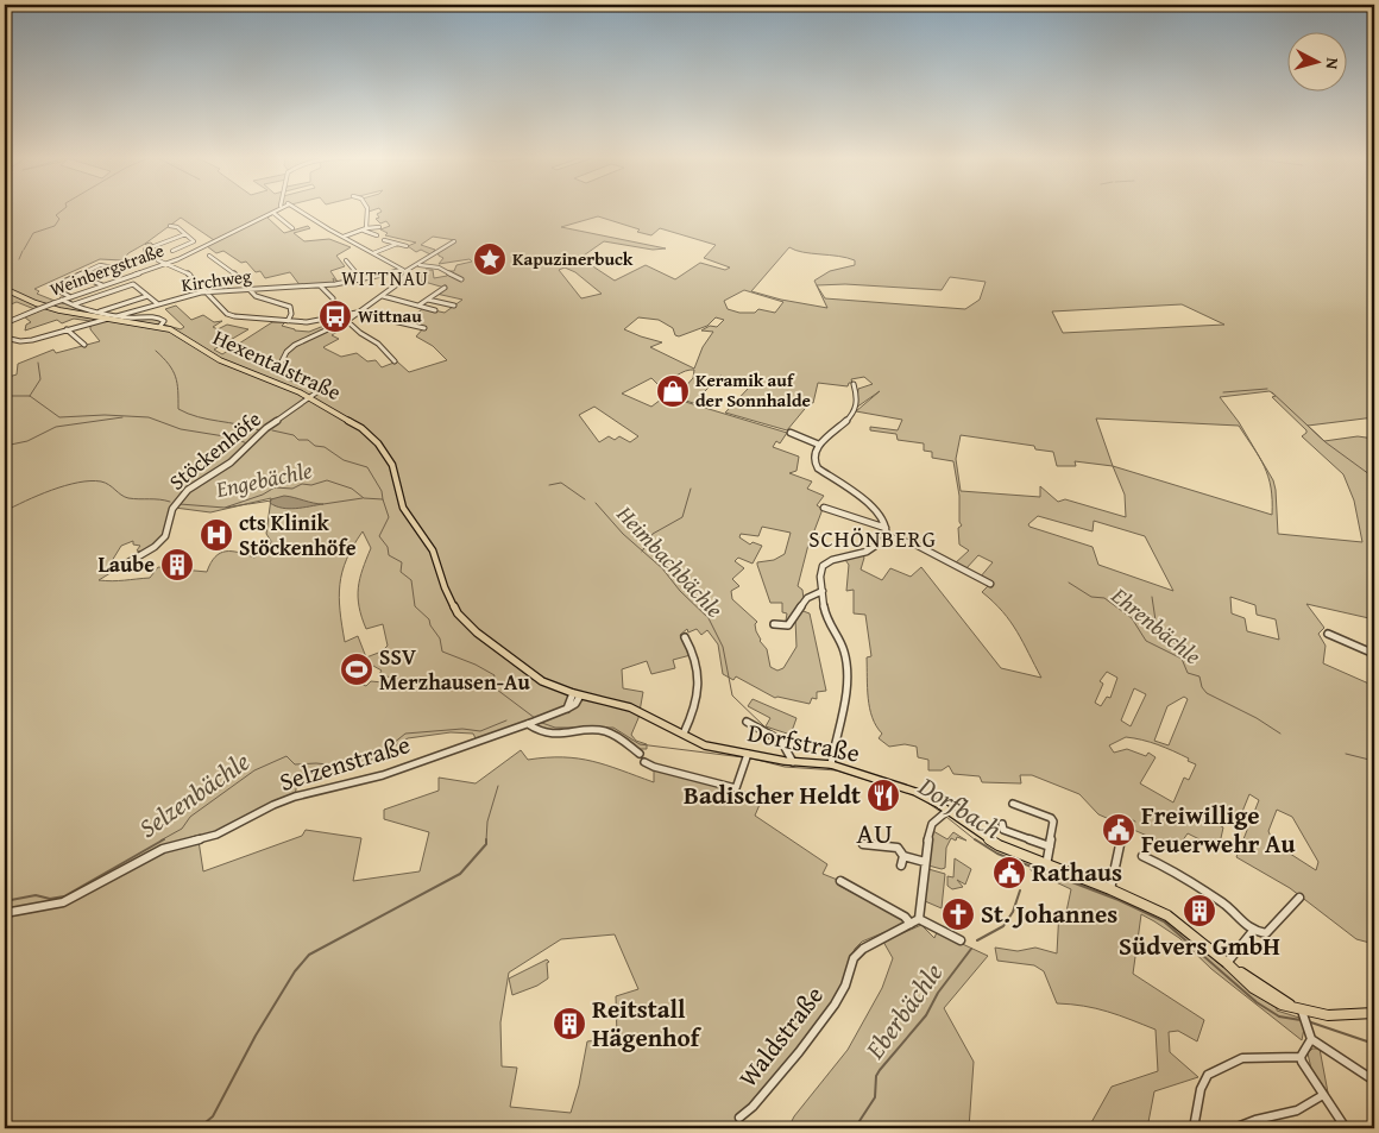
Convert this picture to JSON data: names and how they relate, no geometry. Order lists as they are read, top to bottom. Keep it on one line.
{"streets":{"main road":["Hexentalstraße","Dorfstraße"],"street":["Weinbergstraße","Kirchweg","Stöckenhöfe","Selzenstraße","Waldstraße"]},"crossings":[["Hexentalstraße","Stöckenhöfe"],["Hexentalstraße","Dorfstraße"],["Hexentalstraße","Selzenstraße"],["Dorfstraße","Selzenstraße"]],"districts":["WITTNAU","SCHÖNBERG","AU"],"water":["Engebächle","Heimbachbächle","Ehrenbächle","Selzenbächle","Dorfbach","Eberbächle"],"places":{"place":["Kapuzinerbuck"],"bus stop":["Wittnau"],"shop":["Keramik auf der Sonnhalde"],"hospital":["cts Klinik Stöckenhöfe"],"building":["Laube","Südvers GmbH","Reitstall Hägenhof"],"sports":["SSV Merzhausen-Au"],"restaurant":["Badischer Heldt"],"public building":["Freiwillige Feuerwehr Au","Rathaus"],"church":["St. Johannes"]},"north":"right"}
